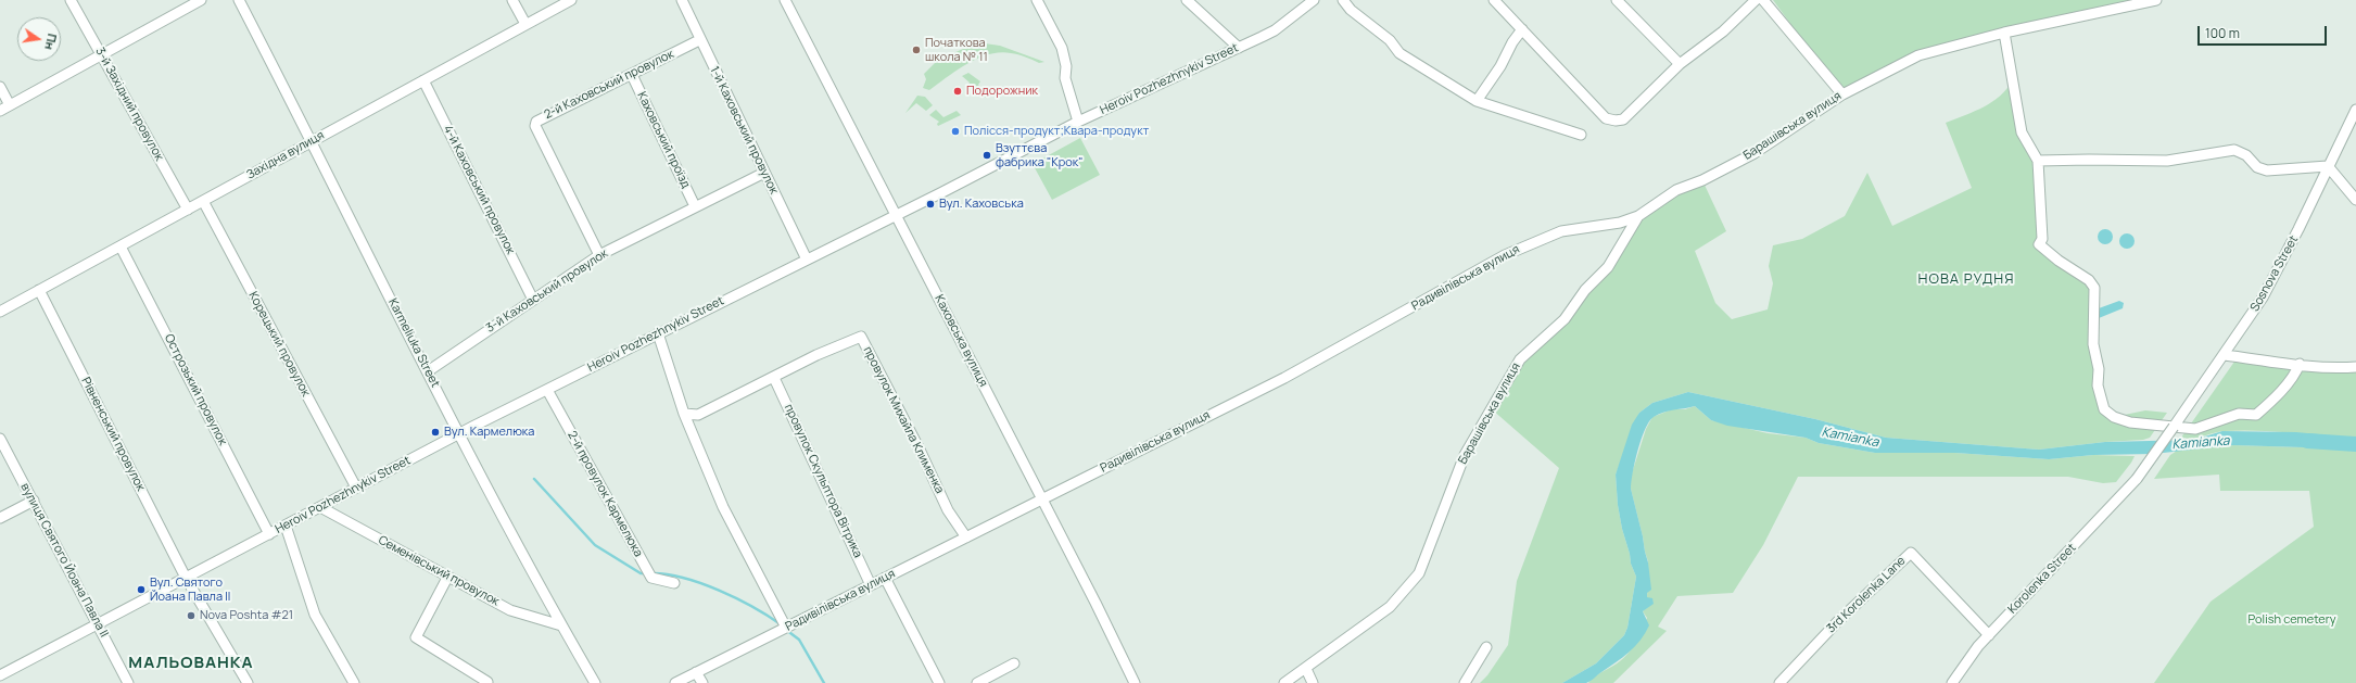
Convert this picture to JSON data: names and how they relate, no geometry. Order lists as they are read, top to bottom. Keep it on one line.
{"streets":{"street":["Heroiv Pozhezhnykiv Street","2-й Каховський провулок","3-й Західний провулок","Барашівська вулиця","1-й Каховський провулок","Каховський проїзд","Західна вулиця","4-й Каховський провулок","Sosnova Street","Радивілівська вулиця","3-й Каховський провулок","Каховська вулиця","Karmeliuka Street","Корецький провулок","Острозький провулок","провулок Михайла Клименка","Рівненський провулок","провулок Скульптора Вітрика","2-й провулок Кармелюка","вулиця Святого Йоана Павла II","Семенівський провулок","Korolenka Street","3rd Korolenka Lane"]},"crossings":[["Heroiv Pozhezhnykiv Street","1-й Каховський провулок"],["Heroiv Pozhezhnykiv Street","Каховська вулиця"],["Heroiv Pozhezhnykiv Street","Karmeliuka Street"],["Heroiv Pozhezhnykiv Street","Корецький провулок"],["Heroiv Pozhezhnykiv Street","Острозький провулок"],["Heroiv Pozhezhnykiv Street","Рівненський провулок"],["Heroiv Pozhezhnykiv Street","2-й провулок Кармелюка"],["Heroiv Pozhezhnykiv Street","вулиця Святого Йоана Павла II"],["Heroiv Pozhezhnykiv Street","Семенівський провулок"],["2-й Каховський провулок","1-й Каховський провулок"],["2-й Каховський провулок","Каховський проїзд"],["2-й Каховський провулок","3-й Каховський провулок"],["3-й Західний провулок","Західна вулиця"],["Барашівська вулиця","Радивілівська вулиця"],["1-й Каховський провулок","3-й Каховський провулок"],["Каховський проїзд","3-й Каховський провулок"],["Західна вулиця","4-й Каховський провулок"],["Західна вулиця","Karmeliuka Street"],["Західна вулиця","Корецький провулок"],["Західна вулиця","Острозький провулок"],["Західна вулиця","Рівненський провулок"],["4-й Каховський провулок","3-й Каховський провулок"],["Sosnova Street","Korolenka Street"],["Радивілівська вулиця","Каховська вулиця"],["Радивілівська вулиця","провулок Михайла Клименка"],["Радивілівська вулиця","провулок Скульптора Вітрика"],["3-й Каховський провулок","Karmeliuka Street"],["Karmeliuka Street","Семенівський провулок"],["провулок Михайла Клименка","провулок Скульптора Вітрика"],["Korolenka Street","3rd Korolenka Lane"]],"districts":["НОВА РУДНЯ","МАЛЬОВАНКА"],"water":["Kamianka"],"parks":["Polish cemetery"],"places":["Початкова школа № 11","Подорожник","Полісся-продукт;Квара-продукт","Взуттєва фабрика \"Крок\"","Вул. Каховська","Вул. Кармелюка","Вул. Святого Йоана Павла ІІ","Nova Poshta #21"],"scale_bar":"100 m","north":"right"}
